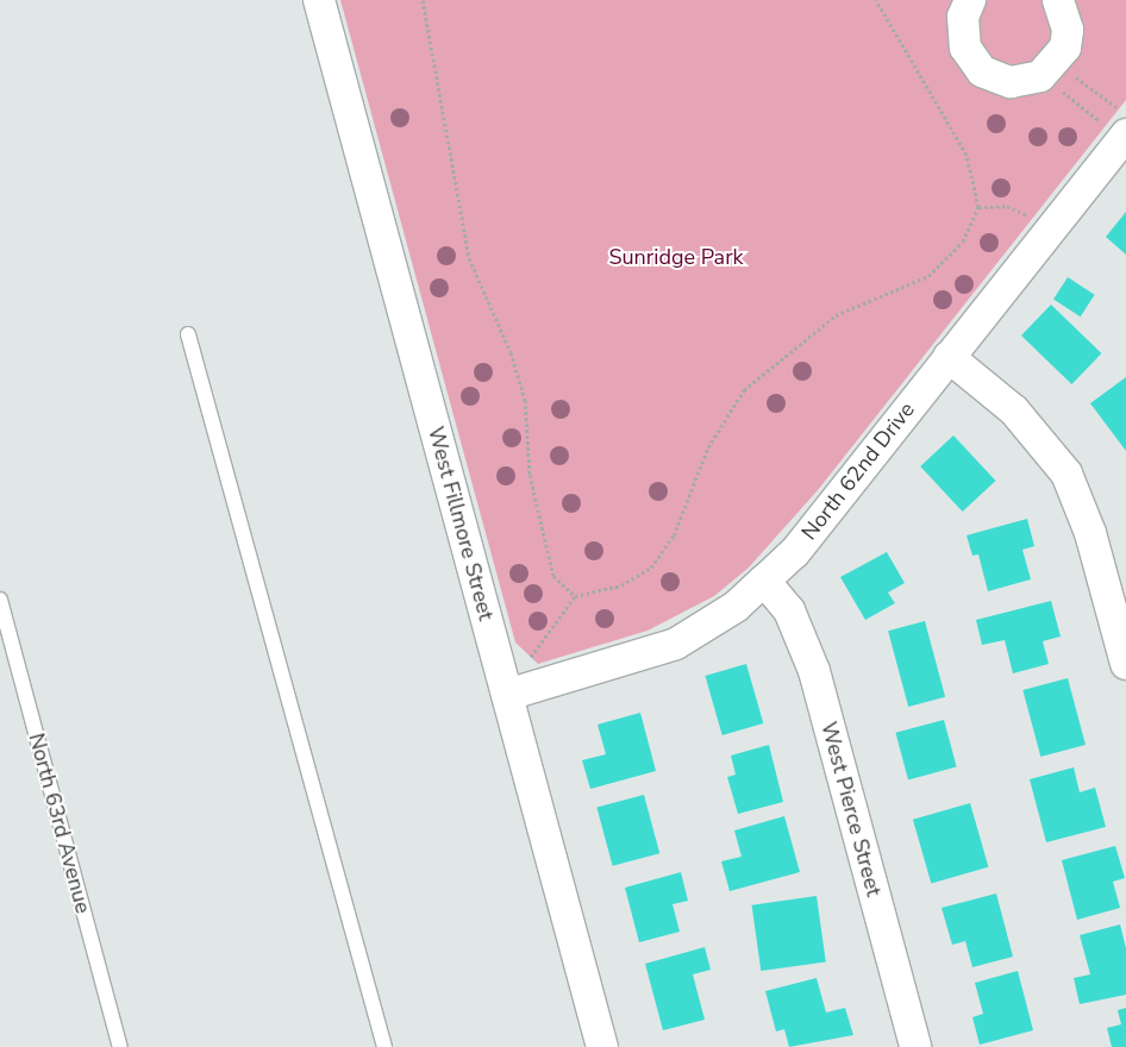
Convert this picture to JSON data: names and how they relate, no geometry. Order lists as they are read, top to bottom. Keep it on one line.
{"streets":{"street":["North 62nd Drive","West Fillmore Street","West Pierce Street"],"lane":["North 63rd Avenue"]},"crossings":[["North 62nd Drive","West Fillmore Street"],["North 62nd Drive","West Pierce Street"]],"parks":["Sunridge Park"]}
